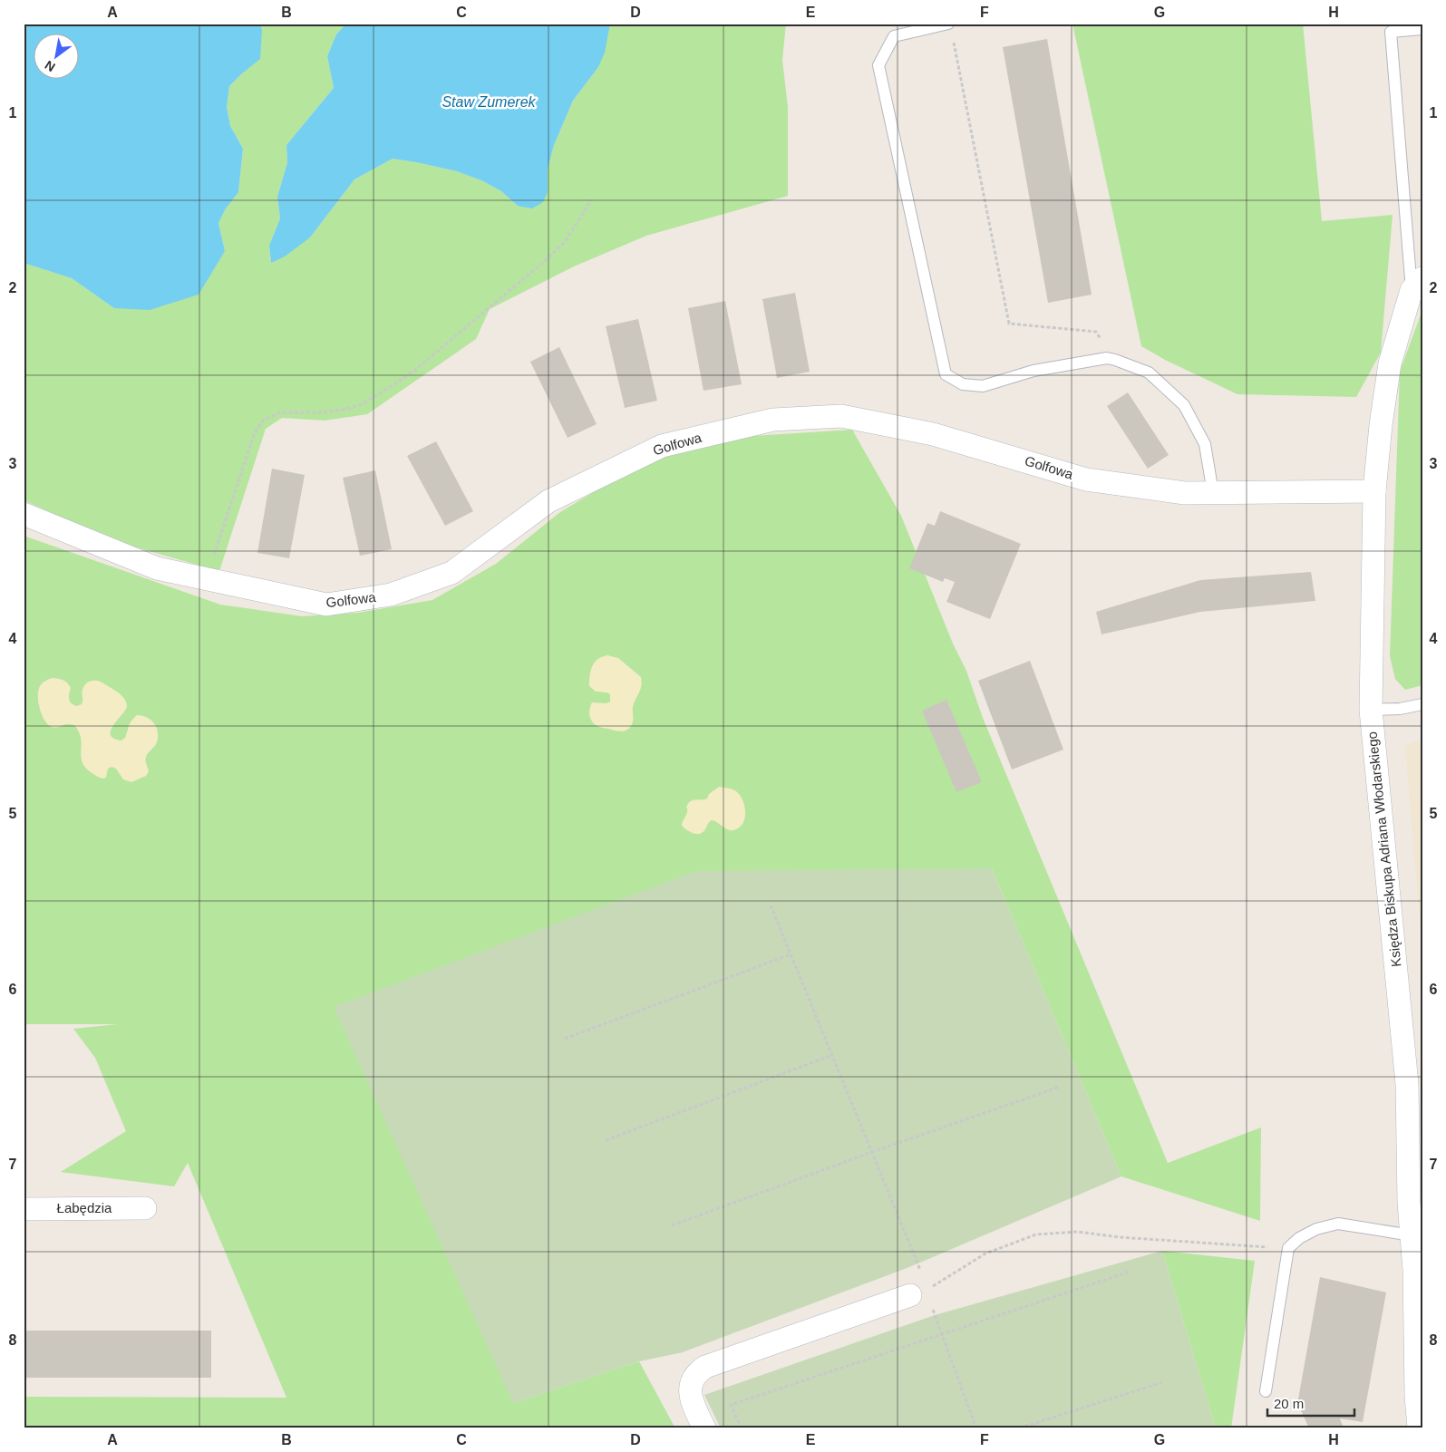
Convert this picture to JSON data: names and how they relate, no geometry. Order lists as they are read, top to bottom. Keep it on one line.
{"streets":{"street":["Golfowa","Księdza Biskupa Adriana Włodarskiego","Łabędzia"]},"crossings":[["Golfowa","Księdza Biskupa Adriana Włodarskiego"]],"water":["Staw Zumerek"],"scale_bar":"20 m","north":"bottom left","grid":{"columns":["A","B","C","D","E","F","G","H"],"rows":["1","2","3","4","5","6","7","8"]}}
